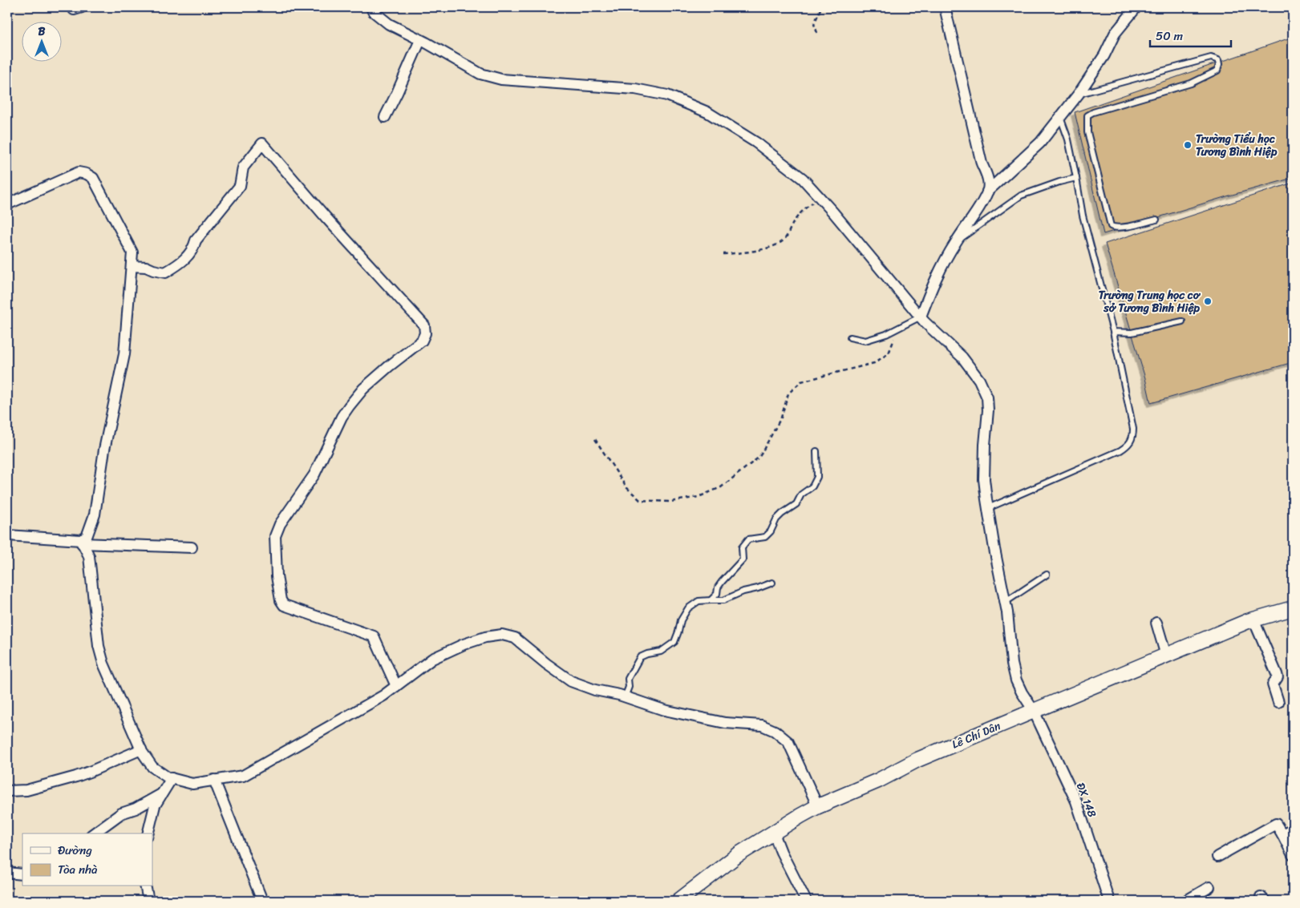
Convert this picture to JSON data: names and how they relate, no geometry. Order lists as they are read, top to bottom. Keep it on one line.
{"streets":{"street":["Lê Chí Dân","ĐX 148"]},"crossings":[["Lê Chí Dân","ĐX 148"]],"places":["Trường Tiểu học Tương Bình Hiệp","Trường Trung học cơ sở Tương Bình Hiệp"],"legend":["Đường","Tòa nhà"],"scale_bar":"50 m","north":"top"}
